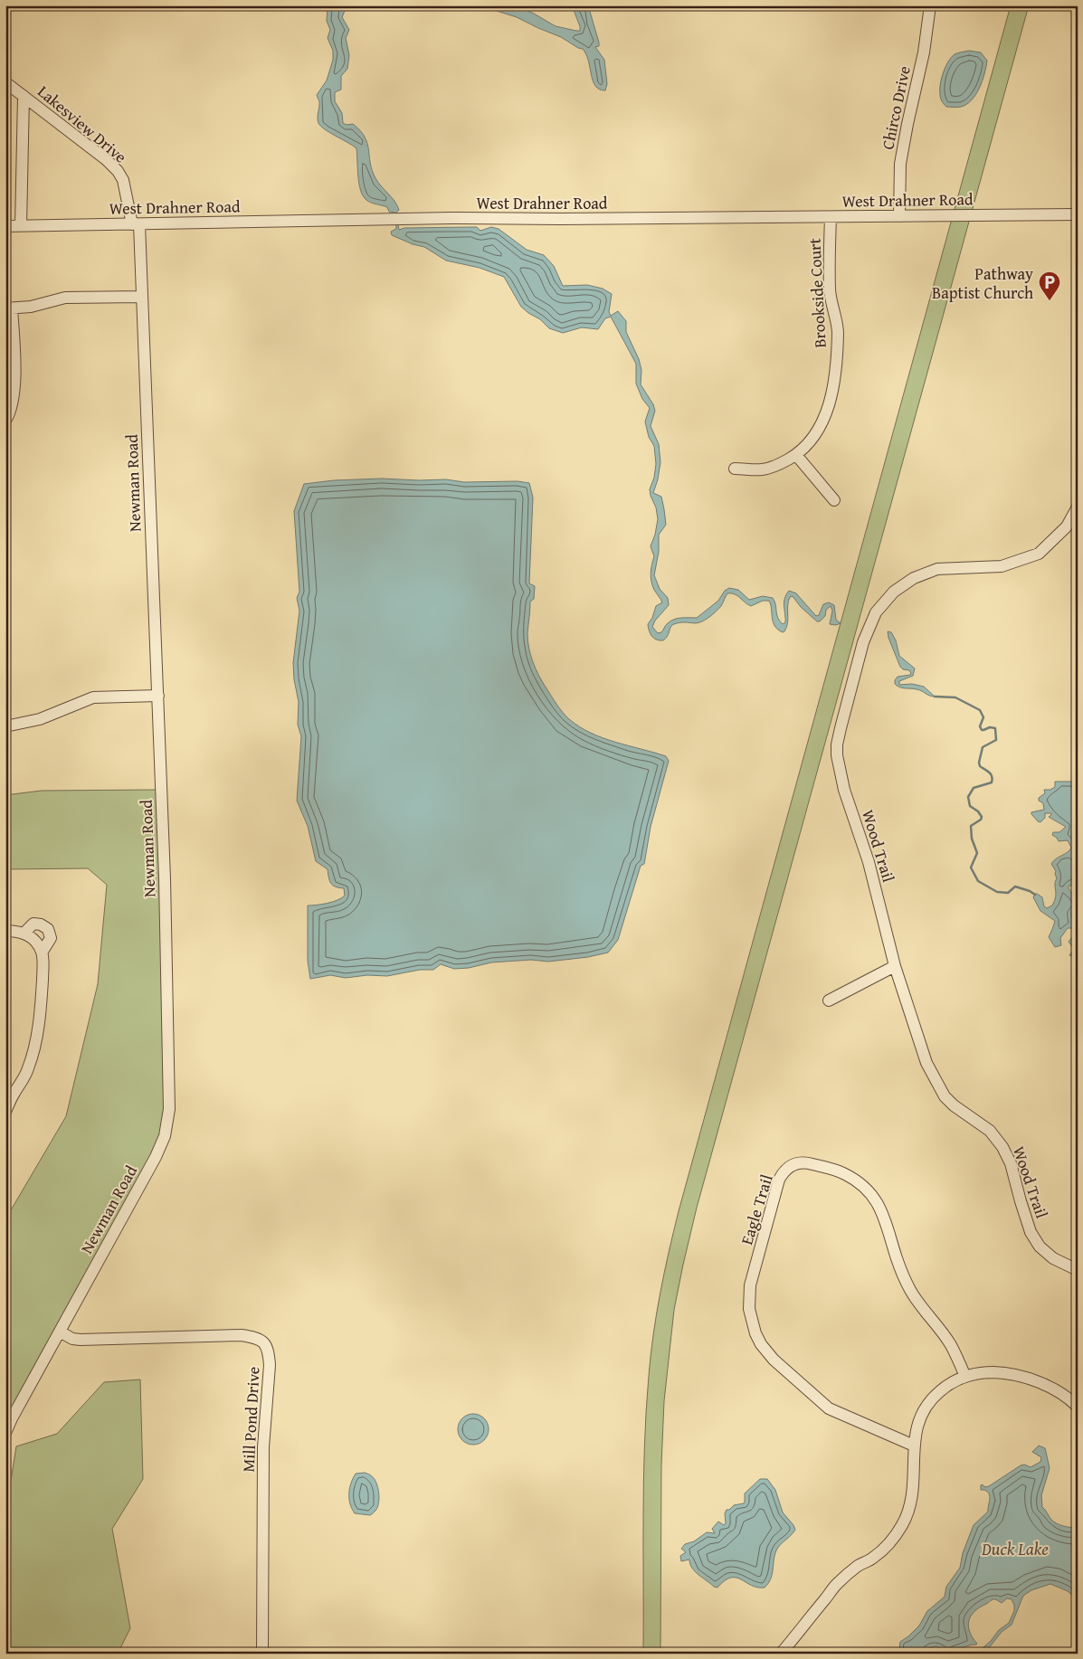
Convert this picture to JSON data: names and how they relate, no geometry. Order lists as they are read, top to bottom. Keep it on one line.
{"streets":{"street":["Chirco Drive","Lakesview Drive","West Drahner Road","Brookside Court","Newman Road","Wood Trail","Eagle Trail","Mill Pond Drive"]},"crossings":[["Chirco Drive","West Drahner Road"],["Lakesview Drive","West Drahner Road"],["Lakesview Drive","Newman Road"],["West Drahner Road","Brookside Court"],["West Drahner Road","Newman Road"],["Newman Road","Mill Pond Drive"]],"water":["Duck Lake"],"places":{"parking":["Pathway Baptist Church"]}}
